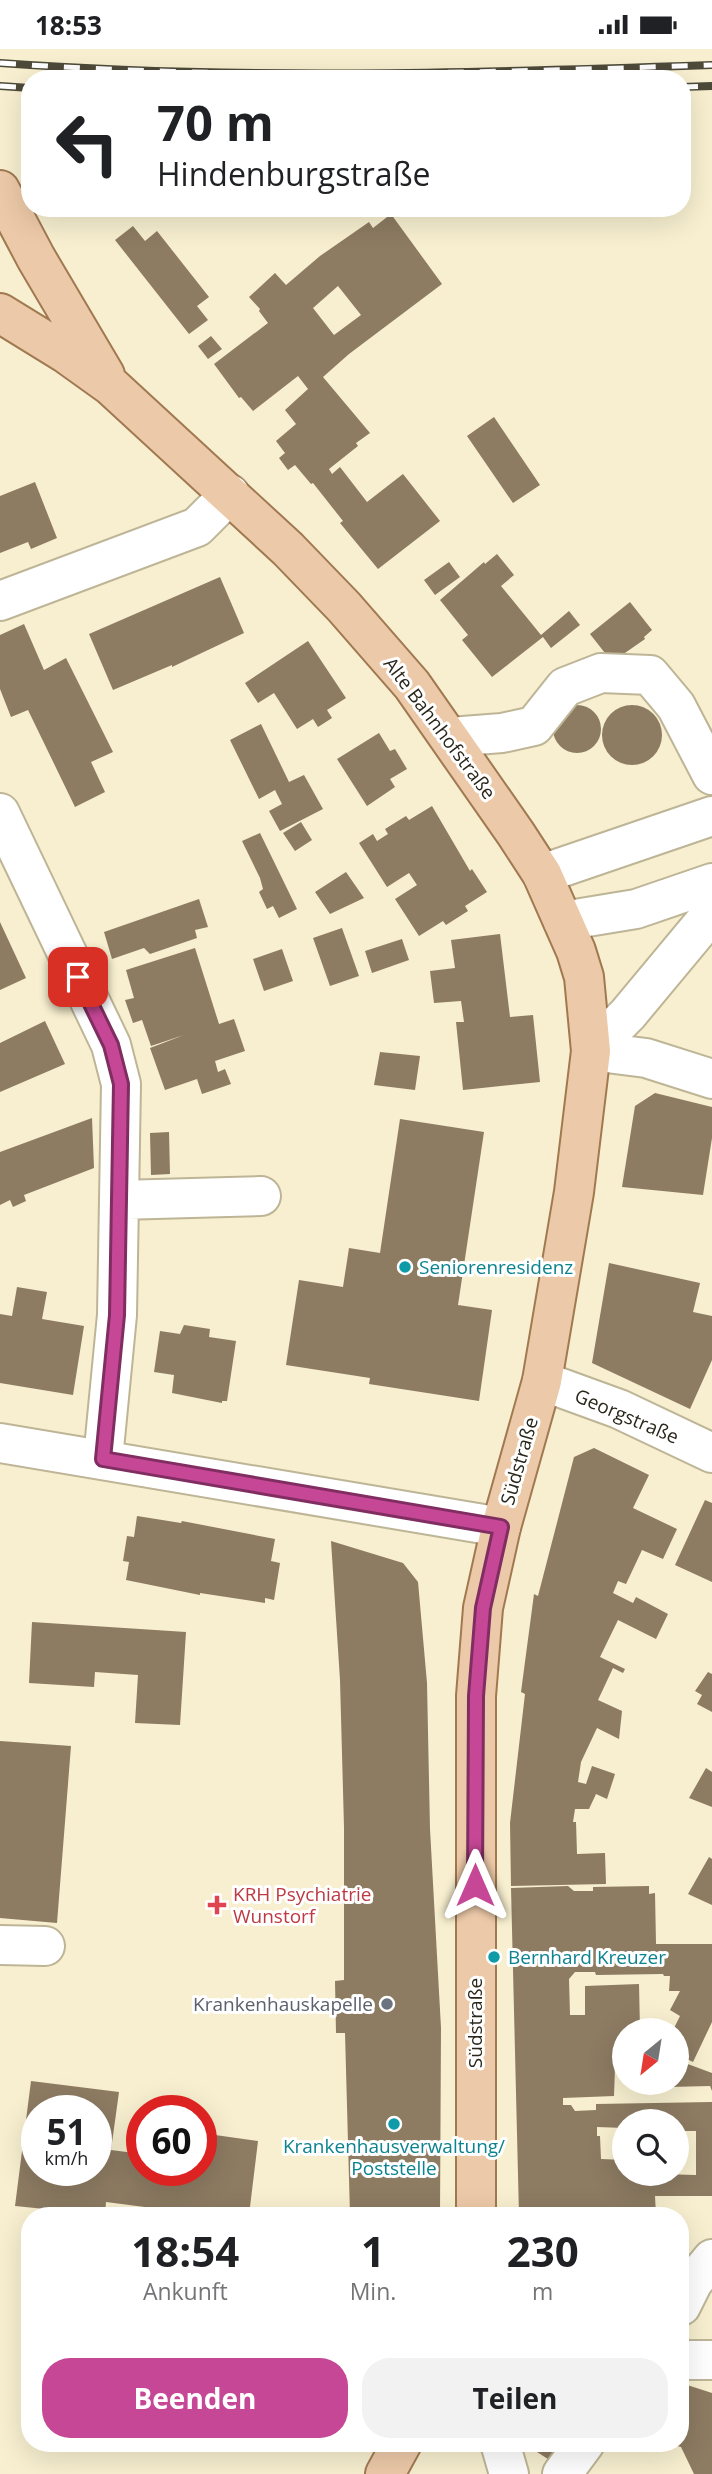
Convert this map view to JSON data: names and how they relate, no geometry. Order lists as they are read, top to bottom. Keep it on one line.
{"streets":{"main road":["Alte Bahnhofstraße","Südstraße"],"street":["Georgstraße"]},"crossings":[["Alte Bahnhofstraße","Südstraße"],["Georgstraße","Südstraße"]],"places":{"other":["Seniorenresidenz","Bernhard Kreuzer","Krankenhauskapelle","Krankenhausverwaltung/ Poststelle"],"health":["KRH Psychiatrie Wunstorf"]},"north":"bottom left","page":{"status":"18:53","turn":["70 m","Hindenburgstraße"],"speed":"51 km/h","limit":"60","eta":["18:54","Ankunft","1","Min.","230","m"],"buttons":["Beenden","Teilen"]}}
